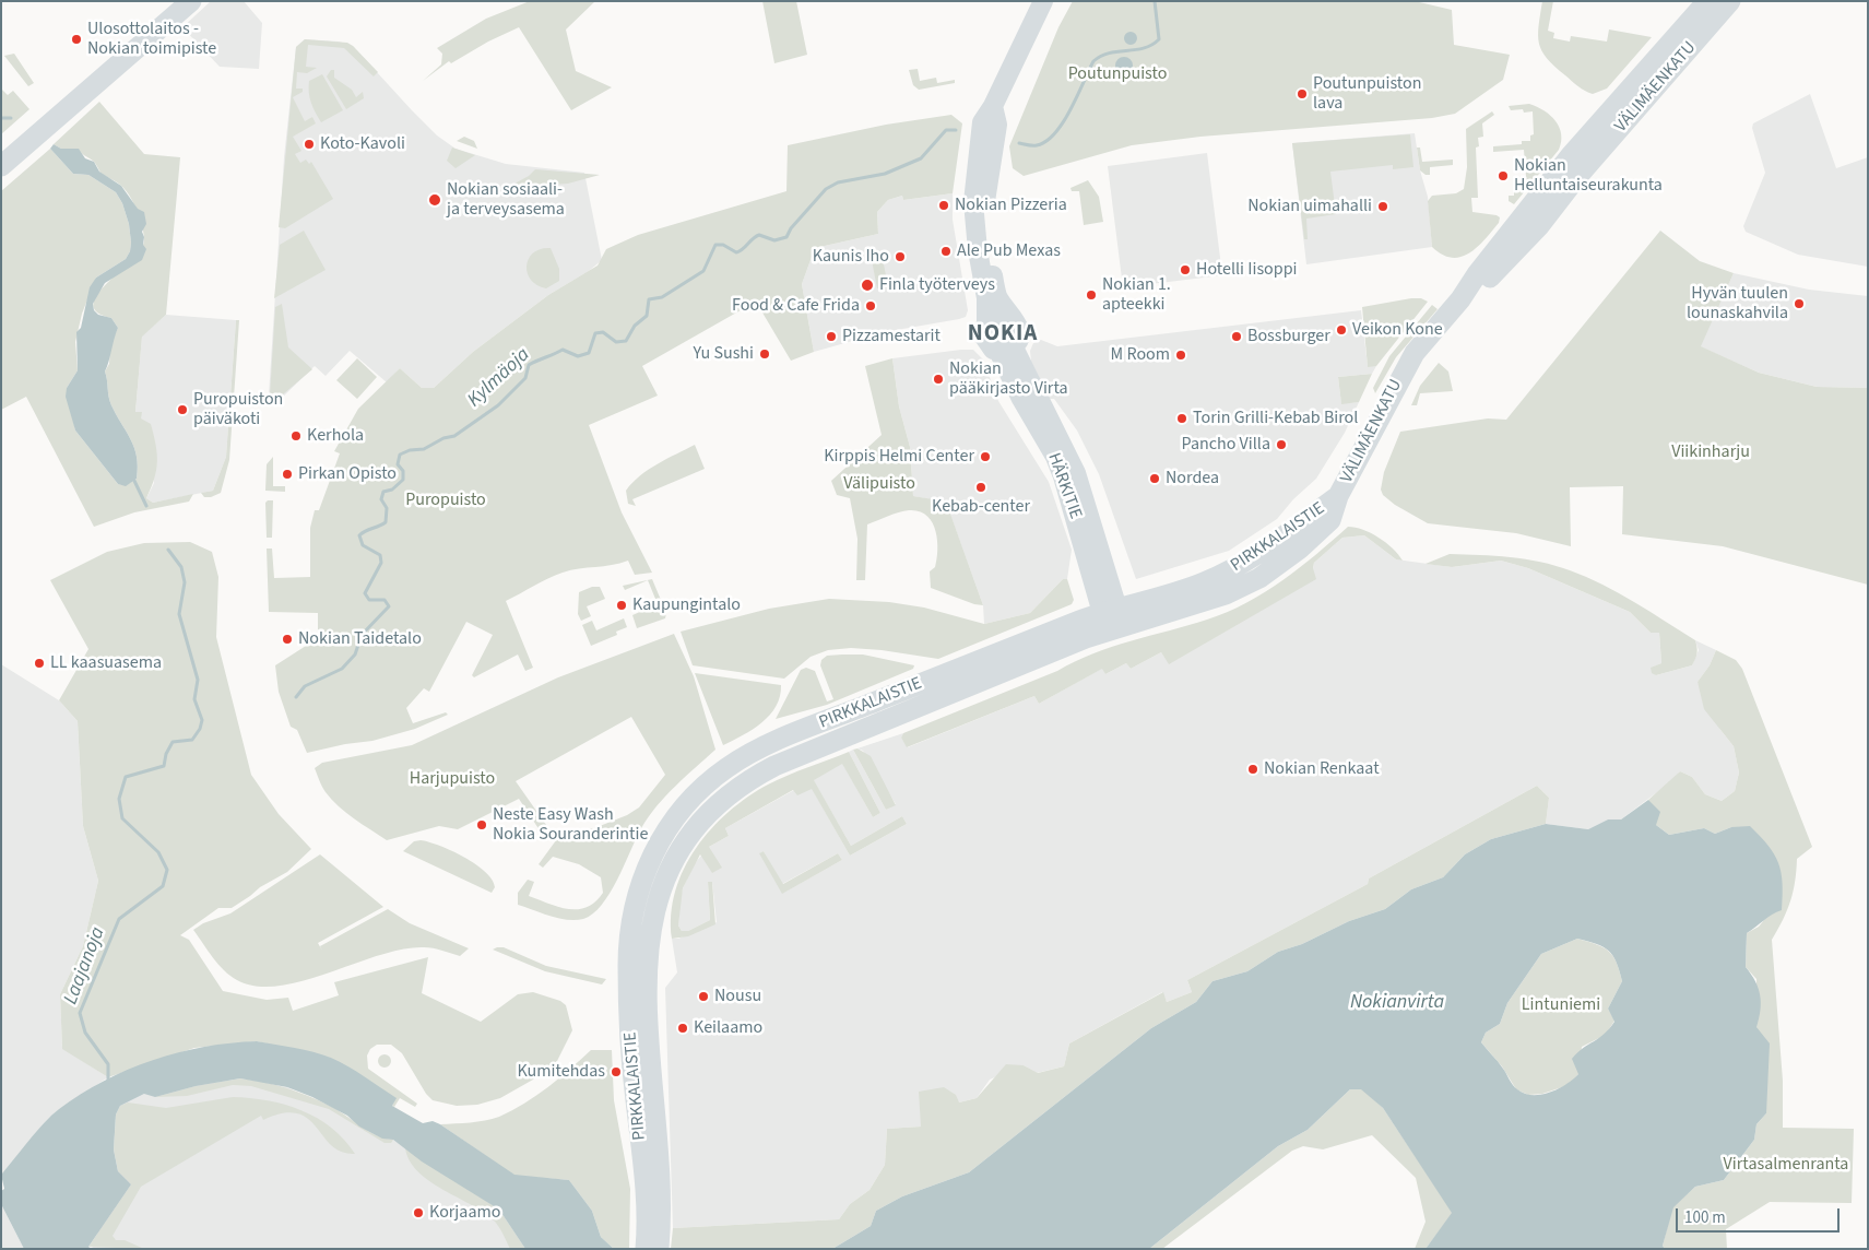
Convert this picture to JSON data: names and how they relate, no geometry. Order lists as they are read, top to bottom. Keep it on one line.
{"streets":{"main road":["VÄLIMÄENKATU","HÄRKITIE","PIRKKALAISTIE"]},"crossings":[["VÄLIMÄENKATU","PIRKKALAISTIE"],["HÄRKITIE","PIRKKALAISTIE"]],"districts":["NOKIA"],"water":["Kylmäoja","Laajanoja","Nokianvirta"],"parks":["Poutunpuisto","Viikinharju","Välipuisto","Puropuisto","Harjupuisto","Lintuniemi","Virtasalmenranta"],"places":["Ulosottolaitos - Nokian toimipiste","Poutunpuiston lava","Koto-Kavoli","Nokian Helluntaiseurakunta","Nokian sosiaali- ja terveysasema","Nokian Pizzeria","Nokian uimahalli","Ale Pub Mexas","Kaunis Iho","Hotelli Iisoppi","Finla työterveys","Nokian 1. apteekki","Hyvän tuulen lounaskahvila","Food & Cafe Frida","Veikon Kone","Pizzamestarit","Bossburger","Yu Sushi","M Room","Nokian pääkirjasto Virta","Puropuiston päiväkoti","Torin Grilli-Kebab Birol","Kerhola","Pancho Villa","Kirppis Helmi Center","Pirkan Opisto","Nordea","Kebab-center","Kaupungintalo","Nokian Taidetalo","LL kaasuasema","Nokian Renkaat","Neste Easy Wash Nokia Souranderintie","Nousu","Keilaamo","Kumitehdas","Korjaamo"],"scale_bar":"100 m"}
